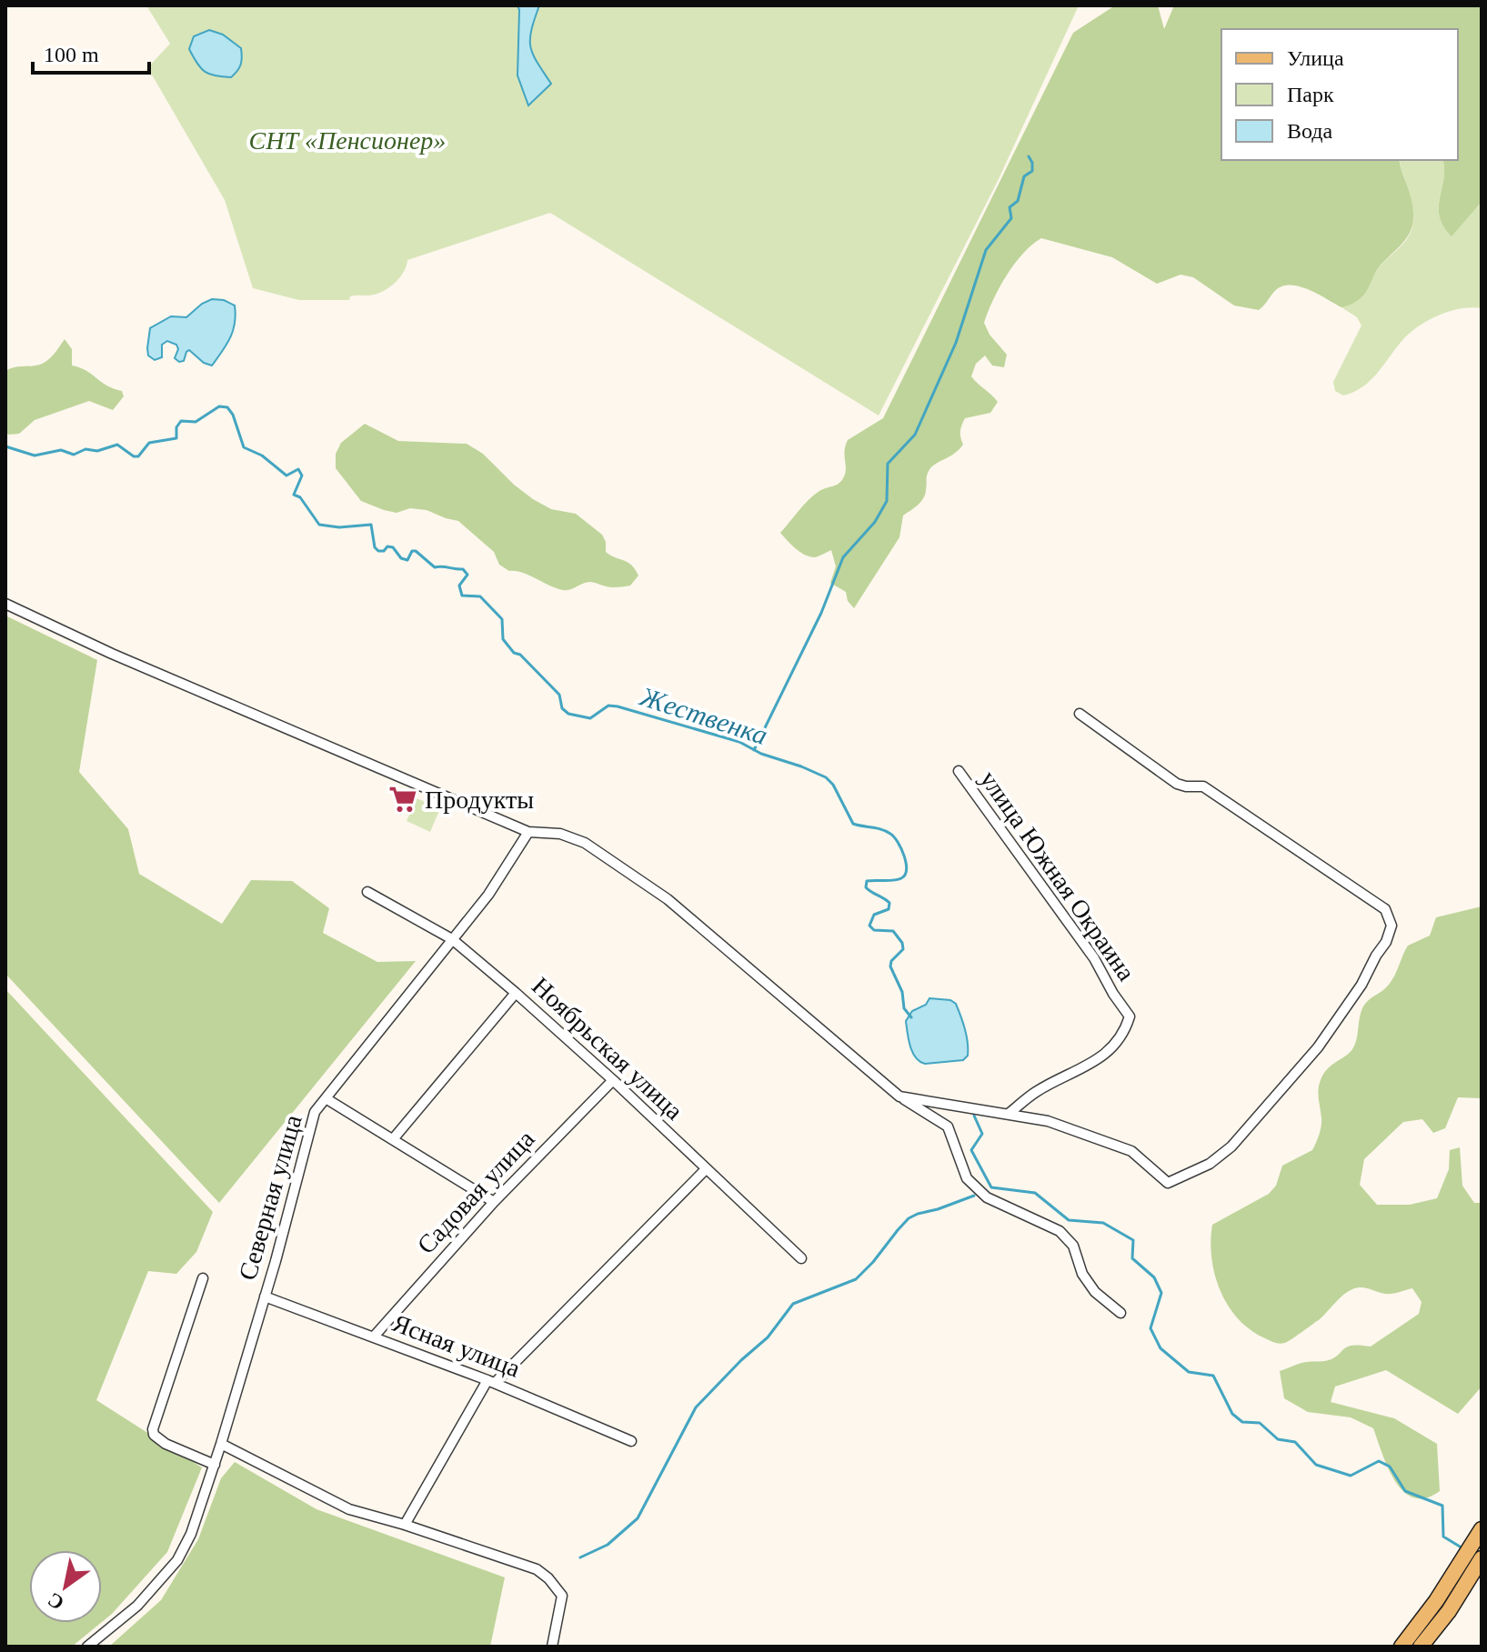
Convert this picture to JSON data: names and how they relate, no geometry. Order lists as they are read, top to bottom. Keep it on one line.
{"streets":{"street":["улица Южная Окраина","Ноябрьская улица","Садовая улица","Северная улица","Ясная улица"]},"crossings":[["Ноябрьская улица","Садовая улица"],["Ноябрьская улица","Северная улица"],["Садовая улица","Ясная улица"],["Северная улица","Ясная улица"]],"water":["Жественка"],"parks":["СНТ «Пенсионер»"],"places":{"supermarket":["Продукты"]},"legend":["Улица","Парк","Вода"],"scale_bar":"100 m","north":"bottom left"}
